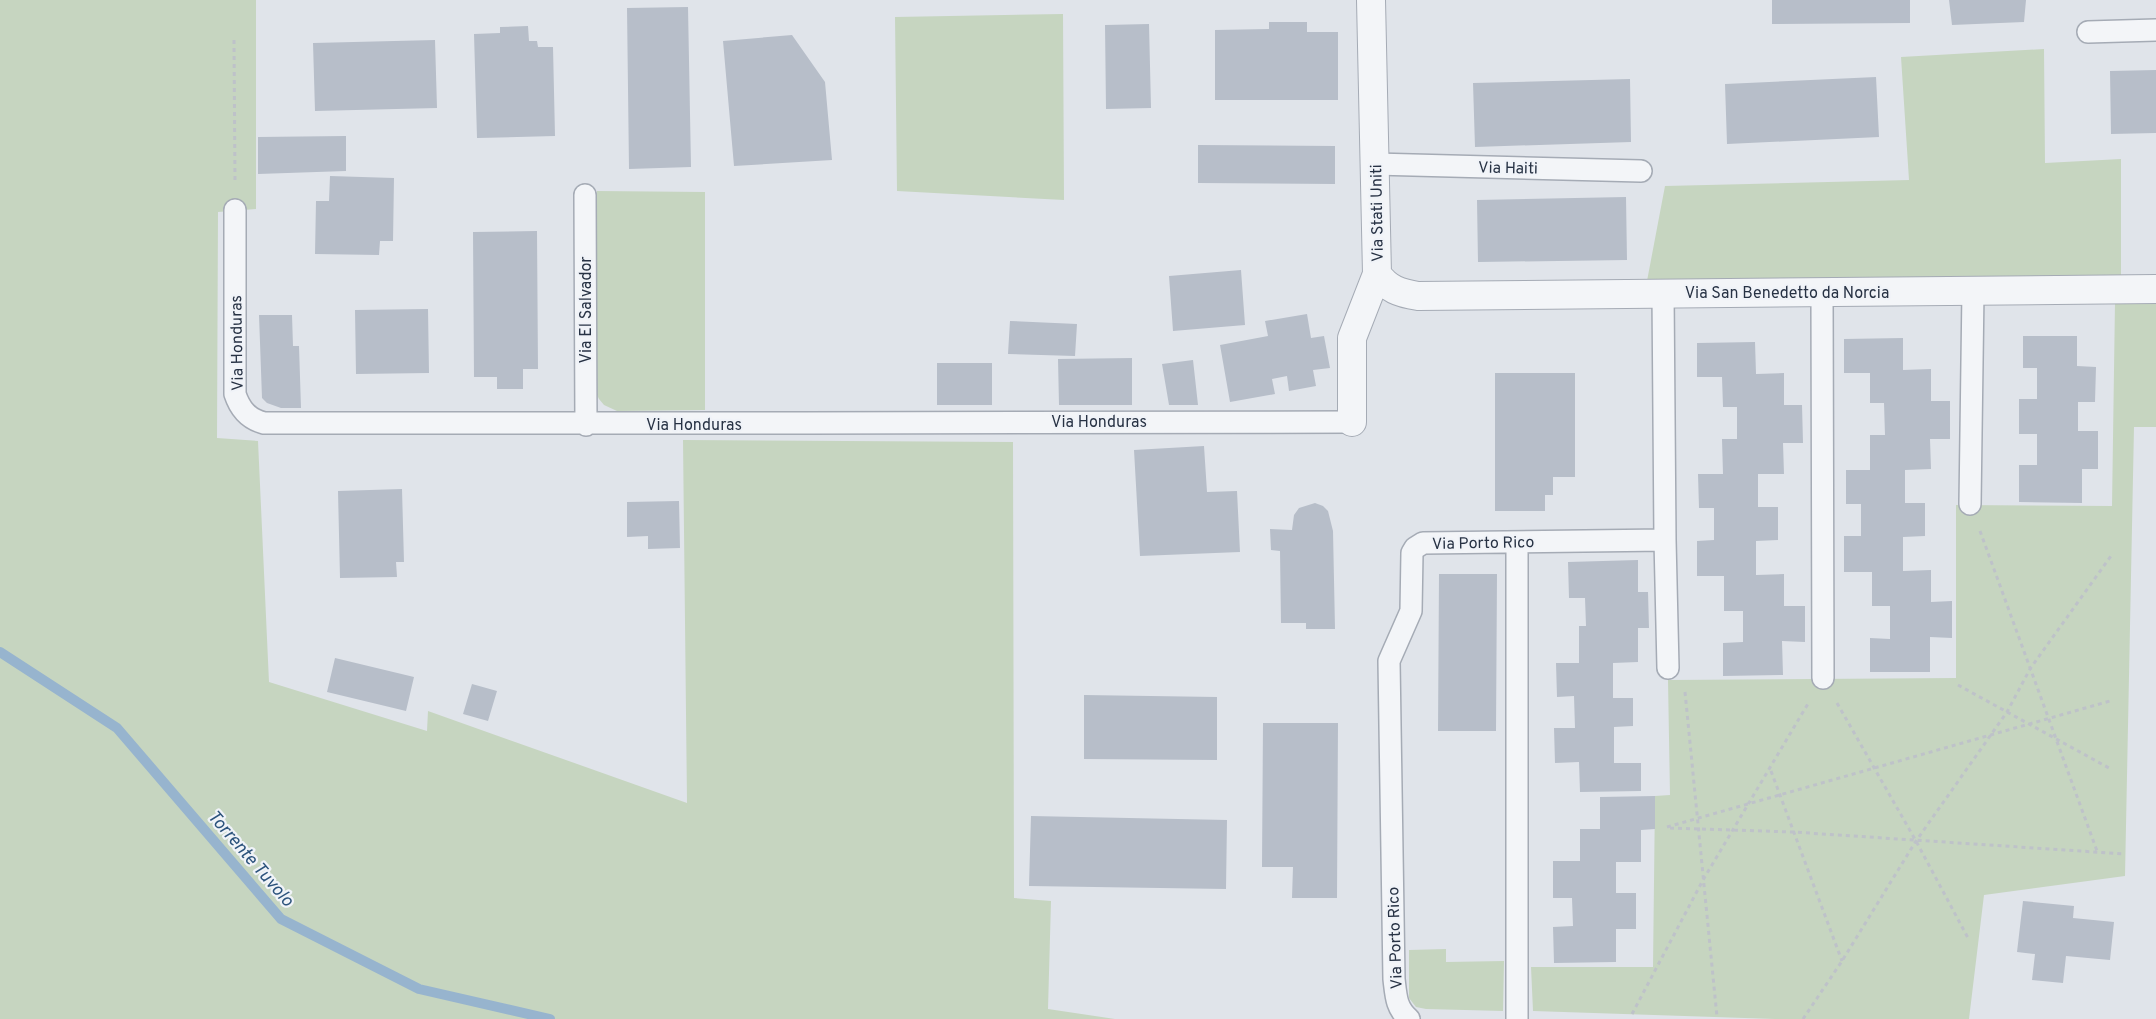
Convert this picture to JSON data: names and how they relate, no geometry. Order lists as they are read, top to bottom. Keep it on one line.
{"streets":{"street":["Via Stati Uniti","Via San Benedetto da Norcia"],"lane":["Via Haiti","Via El Salvador","Via Honduras","Via Porto Rico"]},"crossings":[["Via Haiti","Via Stati Uniti"],["Via Stati Uniti","Via Honduras"],["Via El Salvador","Via Honduras"]],"water":["Torrente Tuvolo"]}
